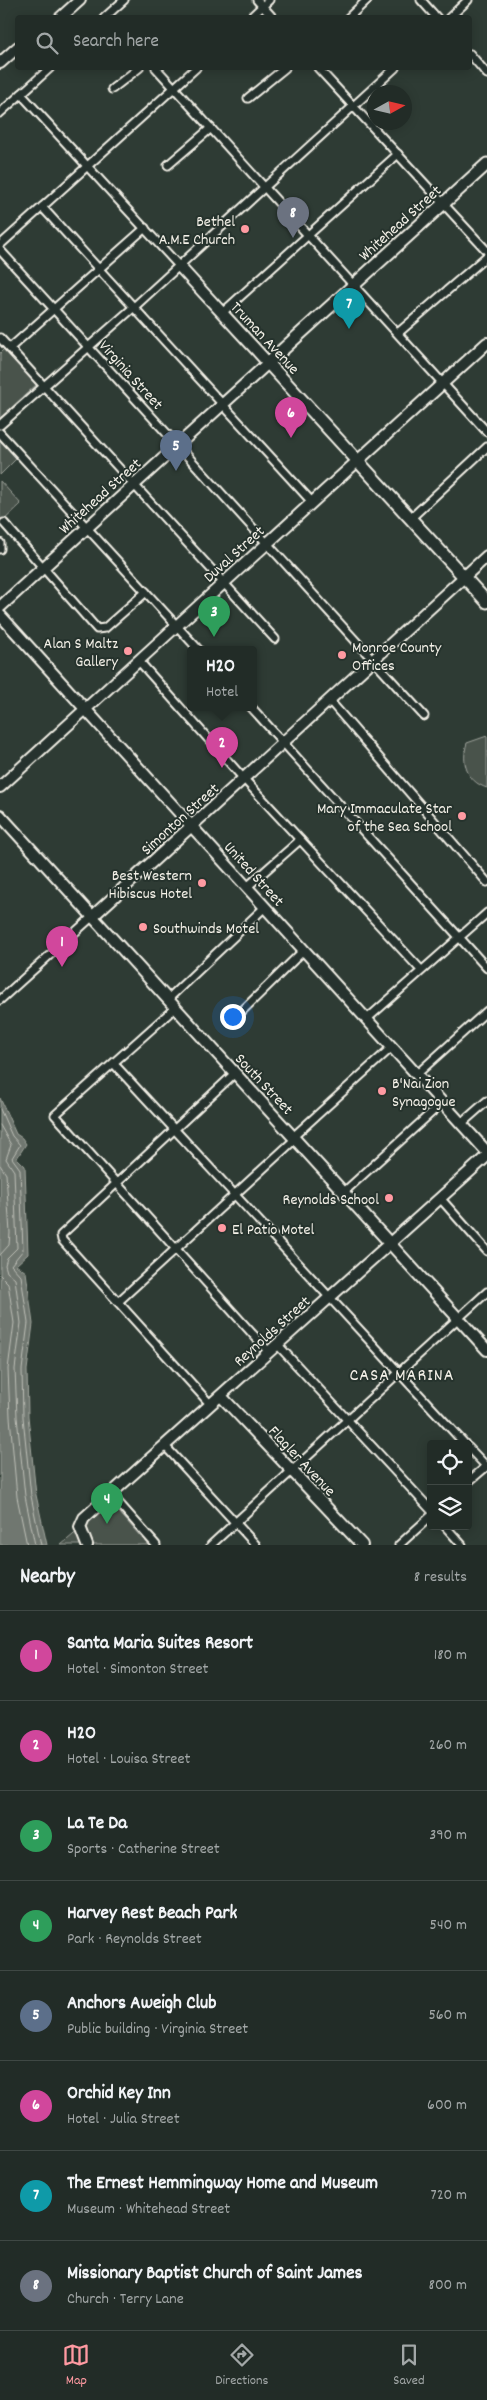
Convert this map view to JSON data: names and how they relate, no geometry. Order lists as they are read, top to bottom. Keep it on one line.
{"streets":{"main road":["Whitehead Street","Truman Avenue"],"street":["Virginia Street","Duval Street","Simonton Street","United Street","South Street","Reynolds Street","Flagler Avenue"]},"crossings":[["Whitehead Street","Truman Avenue"],["Whitehead Street","Virginia Street"],["Truman Avenue","Duval Street"],["Truman Avenue","Simonton Street"],["Virginia Street","Duval Street"],["Virginia Street","Simonton Street"],["Duval Street","United Street"],["Simonton Street","United Street"],["Simonton Street","South Street"],["South Street","Reynolds Street"],["Reynolds Street","Flagler Avenue"]],"districts":["CASA MARINA"],"places":["Bethel A.M.E Church","Alan S Maltz Gallery","Monroe County Offices","Mary Immaculate Star of the Sea School","Best Western Hibiscus Hotel","Southwinds Motel","B'Nai Zion Synagogue","Reynolds School","El Patio Motel"],"north":"right","page":{"search":"Search here","pins":["8","7","6","5","3","2","1","4"],"popup":["H2O","Hotel"],"heading":["Nearby","8 results"],"list":[{"mark":"1","name":"Santa Maria Suites Resort","note":"Hotel · Simonton Street","value":"180 m"},{"mark":"2","name":"H2O","note":"Hotel · Louisa Street","value":"260 m"},{"mark":"3","name":"La Te Da","note":"Sports · Catherine Street","value":"390 m"},{"mark":"4","name":"Harvey Rest Beach Park","note":"Park · Reynolds Street","value":"540 m"},{"mark":"5","name":"Anchors Aweigh Club","note":"Public building · Virginia Street","value":"560 m"},{"mark":"6","name":"Orchid Key Inn","note":"Hotel · Julia Street","value":"600 m"},{"mark":"7","name":"The Ernest Hemmingway Home and Museum","note":"Museum · Whitehead Street","value":"720 m"},{"mark":"8","name":"Missionary Baptist Church of Saint James","note":"Church · Terry Lane","value":"800 m"}],"nav":["Map","Directions","Saved"]}}
